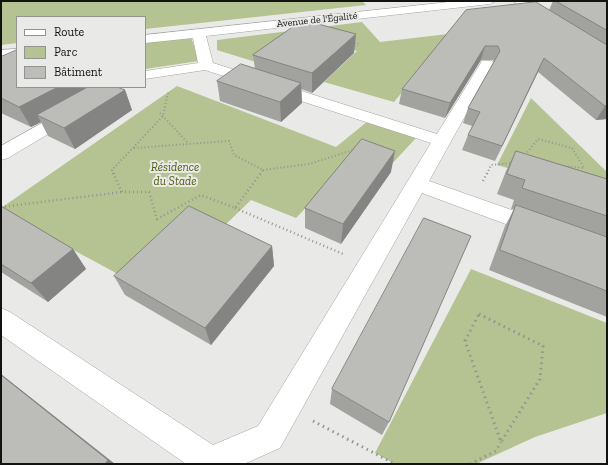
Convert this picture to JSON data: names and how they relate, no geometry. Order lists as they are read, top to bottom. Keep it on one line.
{"streets":{"street":["Avenue de l'Égalité"]},"parks":["Résidence du Stade"],"legend":["Route","Parc","Bâtiment"]}
